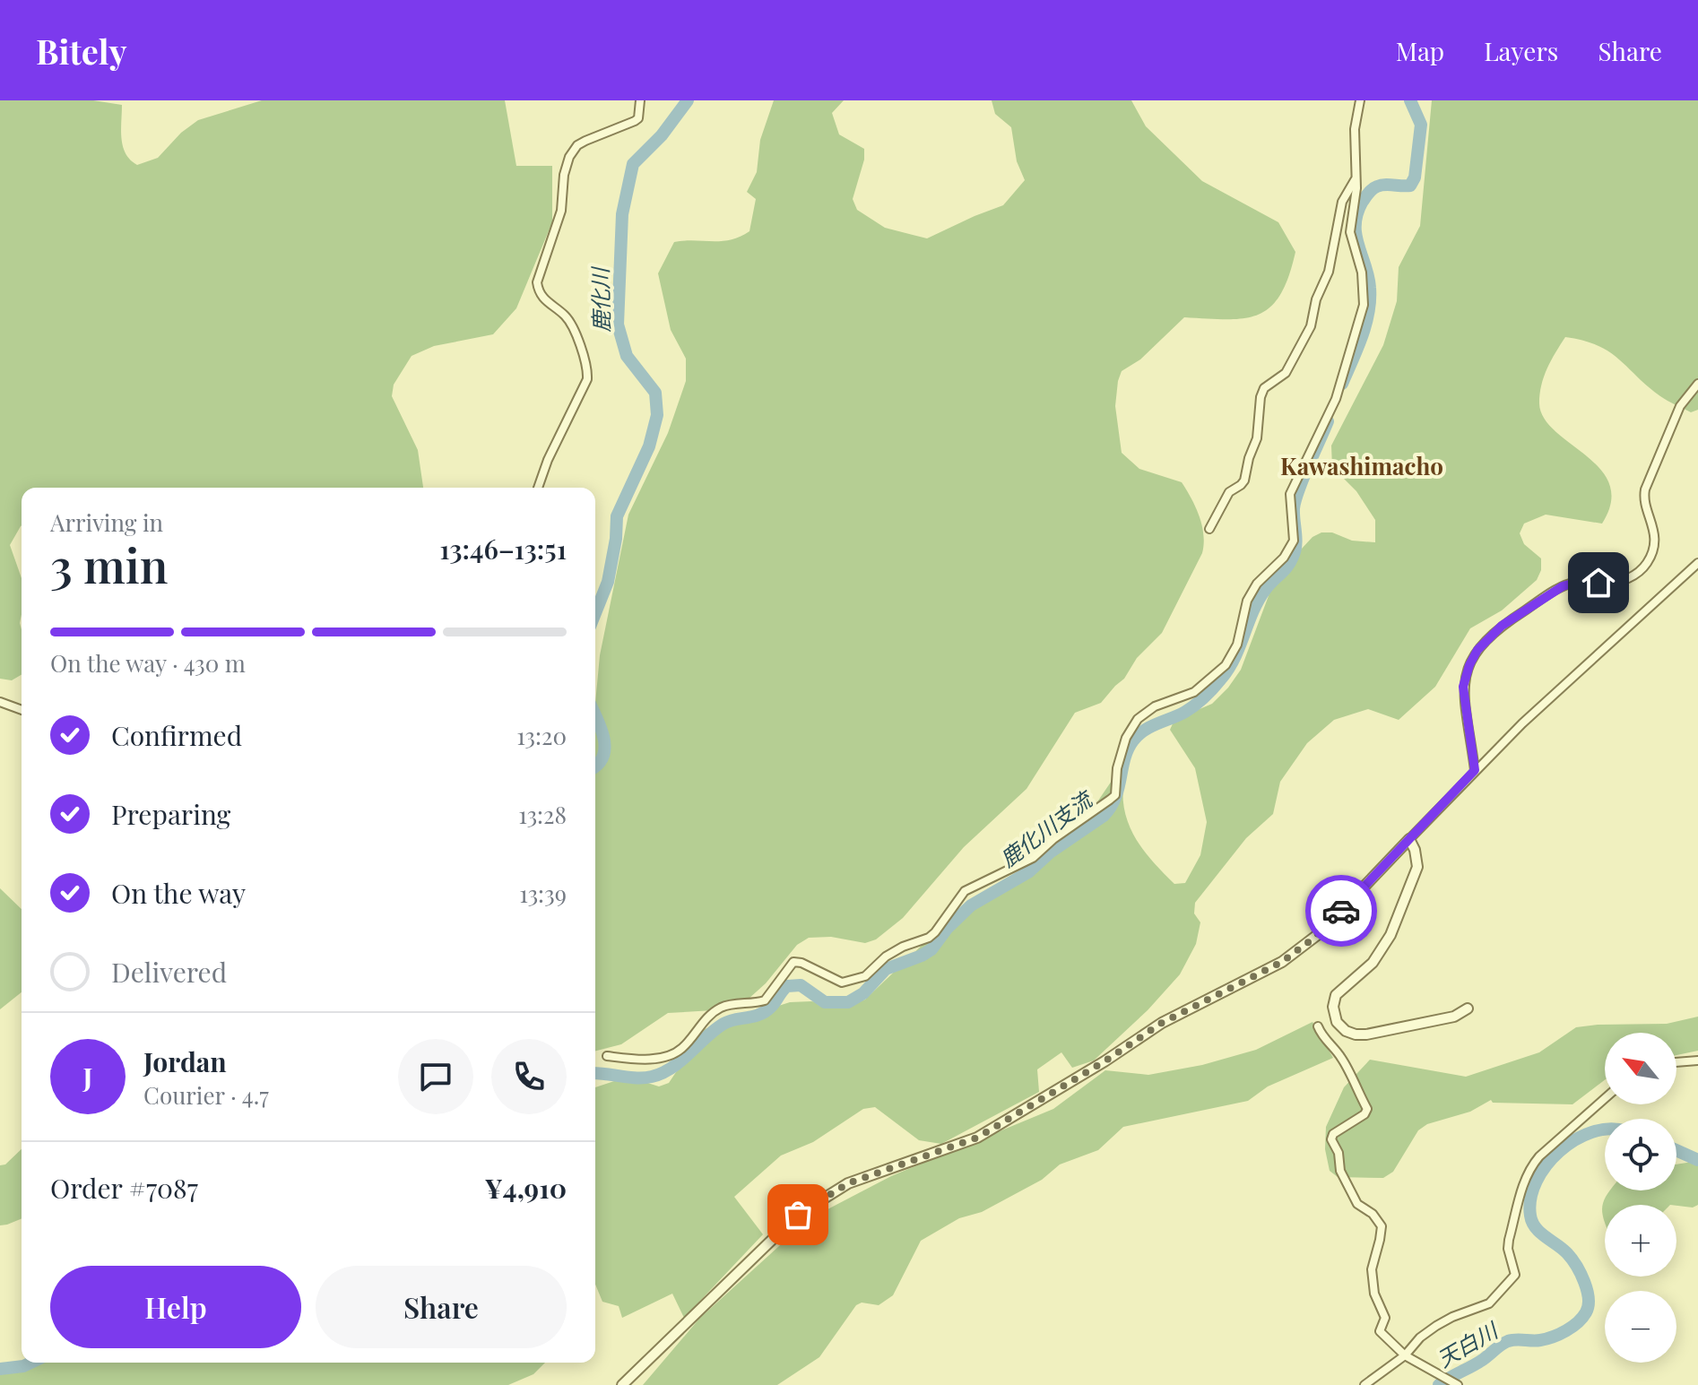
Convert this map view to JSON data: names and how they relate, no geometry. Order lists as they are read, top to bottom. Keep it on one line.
{"districts":["Kawashimacho"],"water":["鹿化川","鹿化川支流","天白川"],"north":"top left","page":{"header":"Bitely","nav":["Map","Layers","Share"],"heading":["3 min","Arriving in","13:46–13:51"],"panel":["Jordan","Courier · 4.7","Order #7087","¥4,910"],"bar":"On the way · 430 m","list":[["Confirmed","13:20"],["Preparing","13:28"],["On the way","13:39"],"Delivered"],"map_buttons":["+","−"],"round":"J","buttons":["Help","Share"]}}
